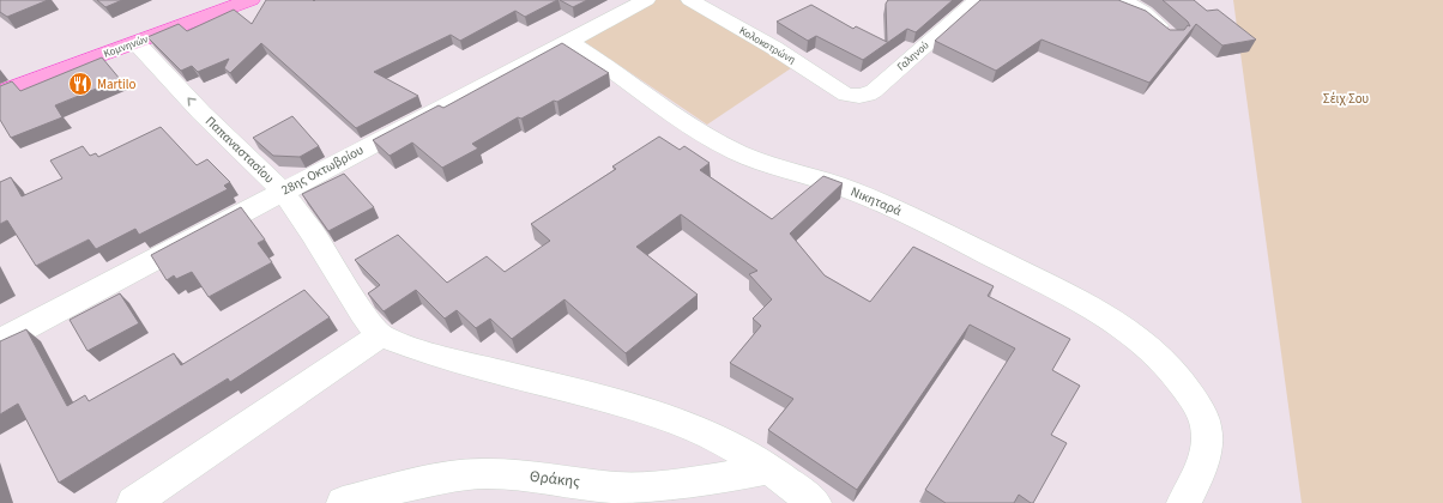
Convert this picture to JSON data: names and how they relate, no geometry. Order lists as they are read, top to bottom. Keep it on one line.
{"streets":{"main road":["Κομνηνών"],"street":["Κολοκοτρώνη","Γαληνού","Παπαναστασίου","28ης Οκτωβρίου","Νικηταρά","Θράκης"]},"crossings":[["Κολοκοτρώνη","Γαληνού"],["Κομνηνών","Παπαναστασίου"],["Παπαναστασίου","28ης Οκτωβρίου"],["28ης Οκτωβρίου","Νικηταρά"]],"one_way":["Παπαναστασίου"],"parks":["Σέιχ Σου"],"places":{"restaurant":["Martilo"]}}
